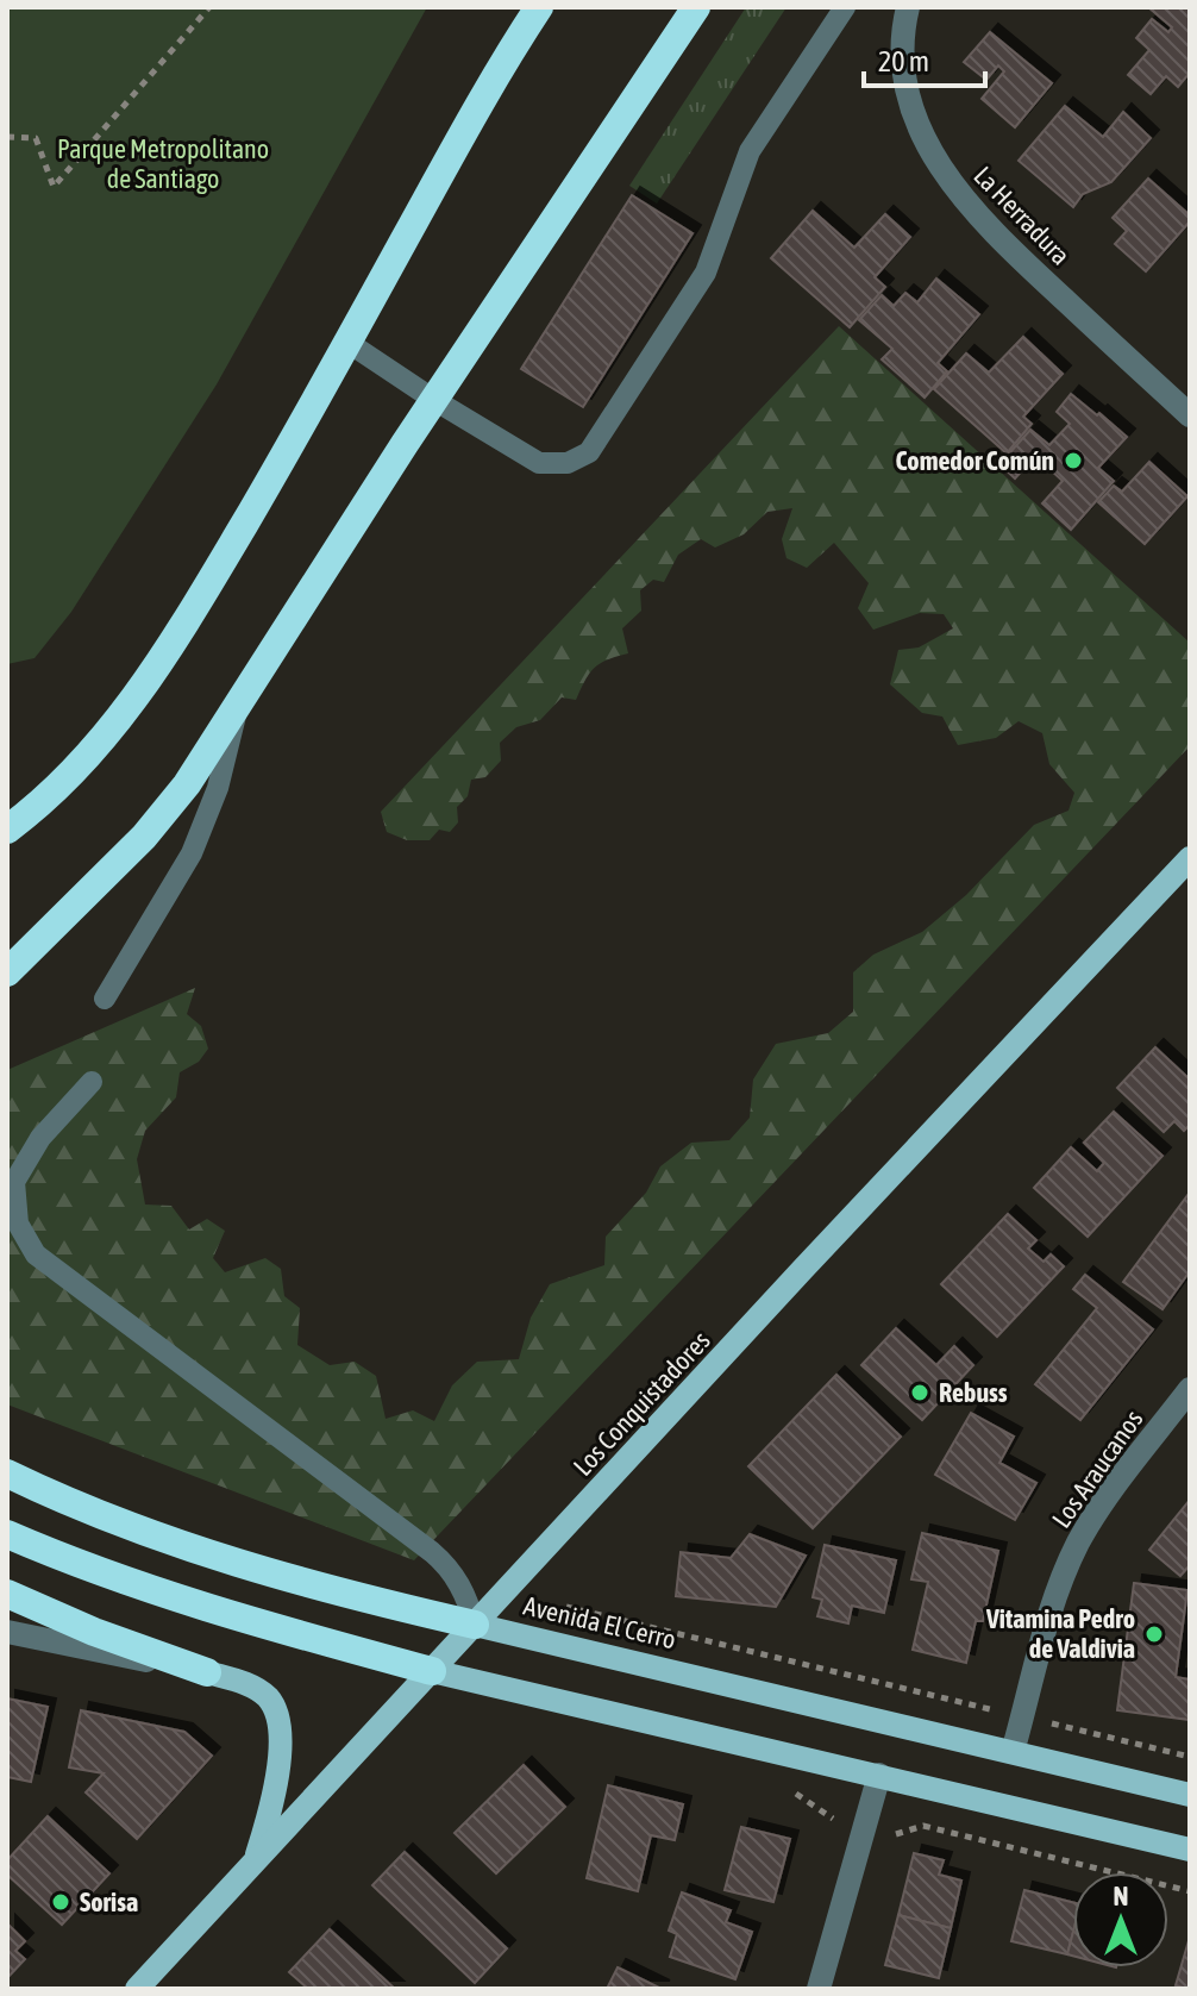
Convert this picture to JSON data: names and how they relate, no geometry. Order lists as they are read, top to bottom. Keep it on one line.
{"streets":{"highway":["Avenida El Cerro"],"main road":["Los Conquistadores"],"street":["La Herradura","Los Araucanos"]},"crossings":[["Los Conquistadores","Avenida El Cerro"],["Los Araucanos","Avenida El Cerro"]],"parks":["Parque Metropolitano de Santiago"],"places":["Comedor Común","Rebuss","Vitamina Pedro de Valdivia","Sorisa"],"scale_bar":"20 m","north":"top"}
